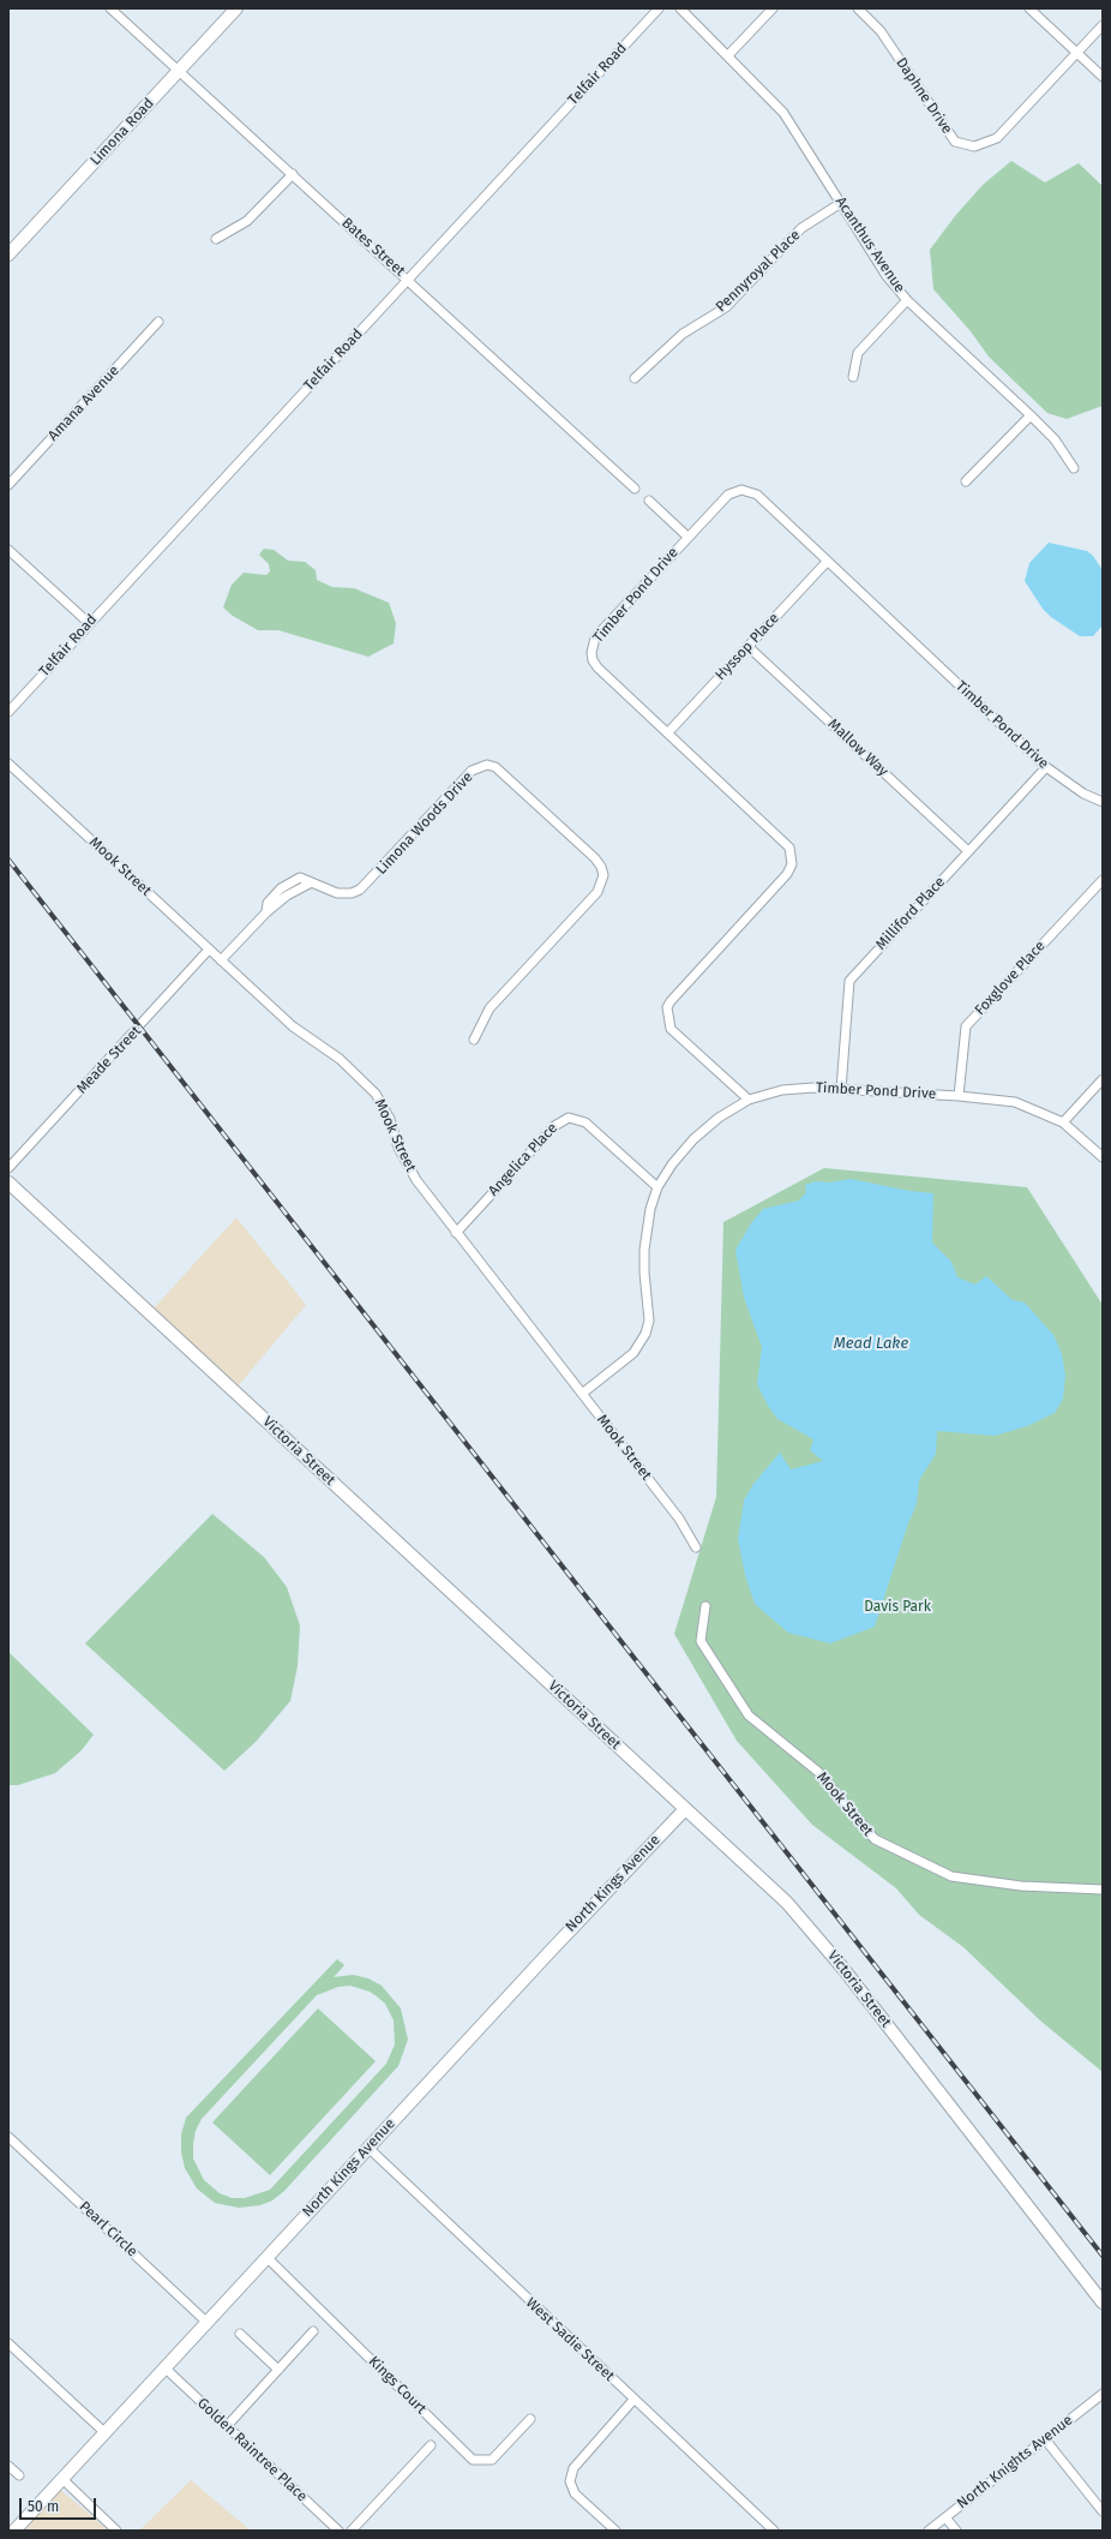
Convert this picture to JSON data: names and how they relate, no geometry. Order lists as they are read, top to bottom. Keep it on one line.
{"streets":{"street":["Telfair Road","Daphne Drive","Limona Road","Acanthus Avenue","Bates Street","Pennyroyal Place","Amana Avenue","Timber Pond Drive","Hyssop Place","Mallow Way","Limona Woods Drive","Mook Street","Milliford Place","Foxglove Place","Meade Street","Angelica Place","Victoria Street","North Kings Avenue","Pearl Circle","West Sadie Street","Kings Court","Golden Raintree Place","North Knights Avenue"]},"crossings":[["Telfair Road","Bates Street"],["Limona Road","Bates Street"],["Acanthus Avenue","Pennyroyal Place"],["Timber Pond Drive","Hyssop Place"],["Timber Pond Drive","Milliford Place"],["Timber Pond Drive","Foxglove Place"],["Timber Pond Drive","Angelica Place"],["Hyssop Place","Mallow Way"],["Mallow Way","Milliford Place"],["Limona Woods Drive","Mook Street"],["Mook Street","Meade Street"],["Mook Street","Angelica Place"],["Victoria Street","North Kings Avenue"],["North Kings Avenue","Pearl Circle"],["North Kings Avenue","West Sadie Street"],["North Kings Avenue","Kings Court"],["North Kings Avenue","Golden Raintree Place"]],"water":["Mead Lake"],"parks":["Davis Park"],"scale_bar":"50 m"}
